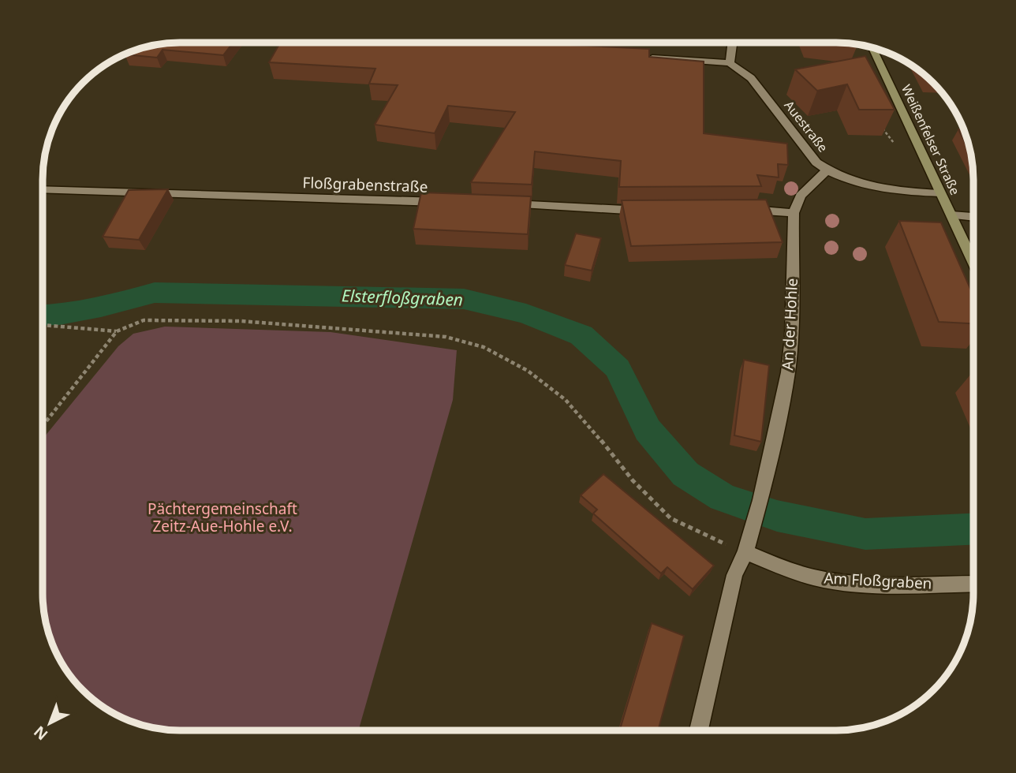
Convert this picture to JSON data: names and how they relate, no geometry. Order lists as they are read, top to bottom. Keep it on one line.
{"streets":{"street":["Auestraße","Weißenfelser Straße","Floßgrabenstraße","An der Hohle","Am Floßgraben"]},"crossings":[["Auestraße","Weißenfelser Straße"],["Auestraße","An der Hohle"],["An der Hohle","Am Floßgraben"]],"water":["Elsterfloßgraben"],"parks":["Pächtergemeinschaft Zeitz-Aue-Hohle e.V."],"north":"bottom left"}
